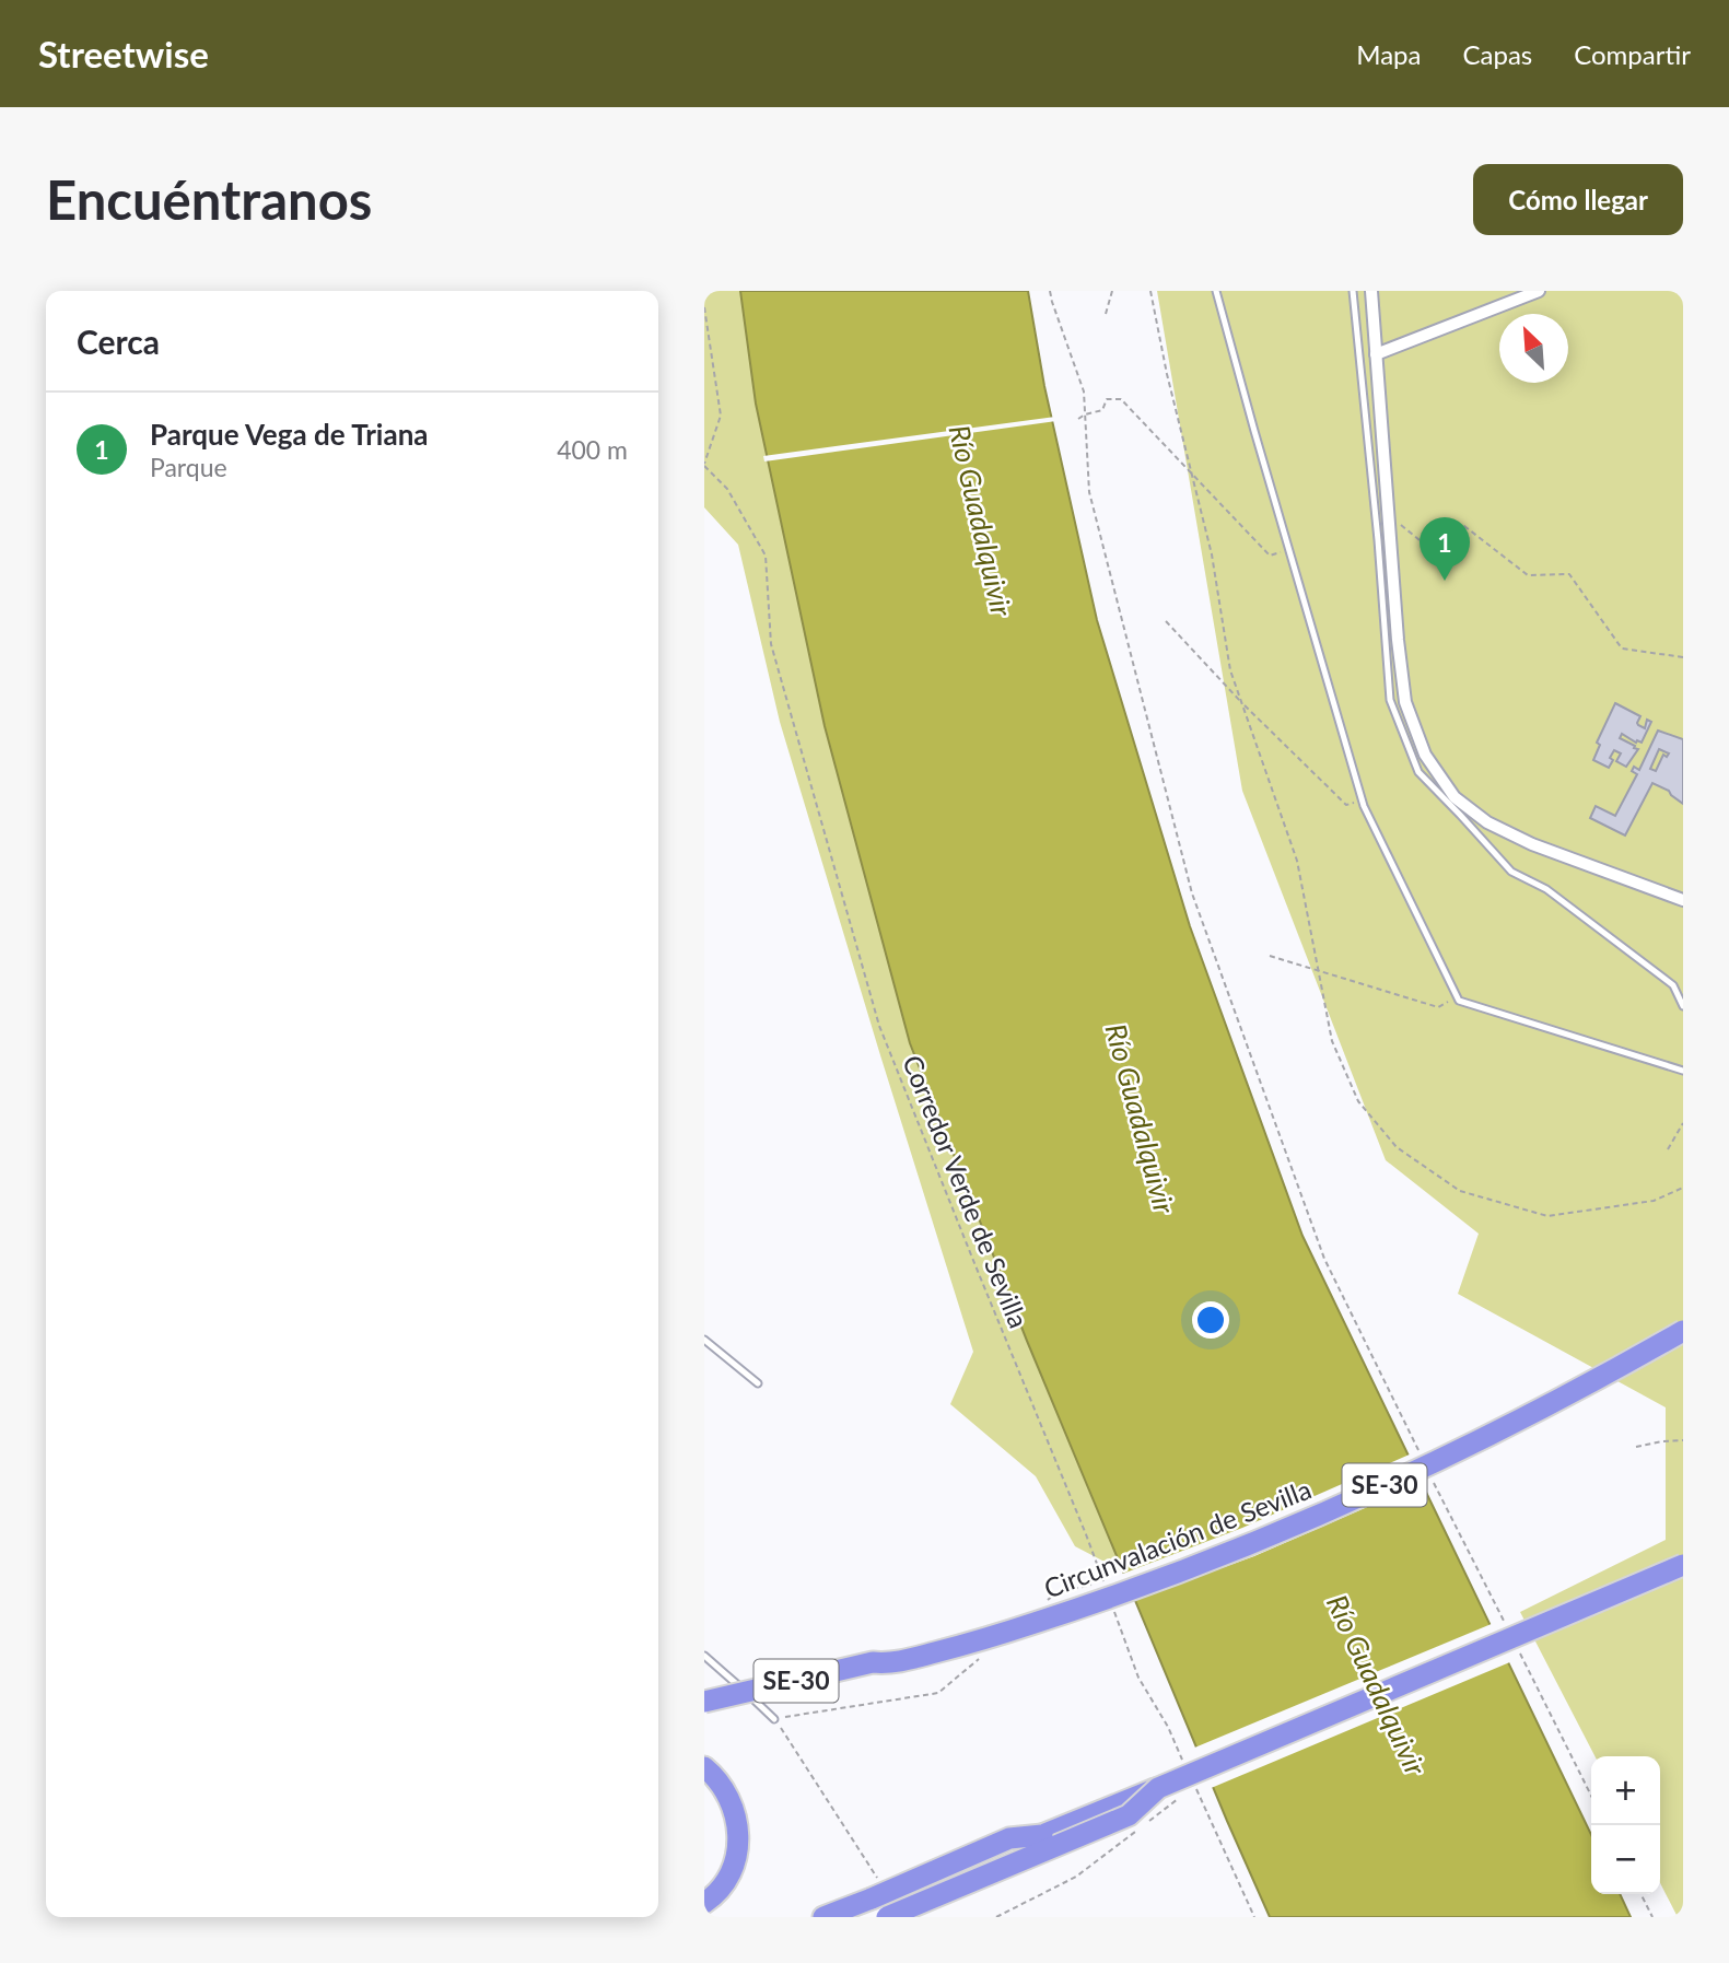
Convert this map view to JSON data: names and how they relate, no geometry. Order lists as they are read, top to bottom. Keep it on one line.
{"streets":{"highway":["SE-30","Circunvalación de Sevilla"],"path":["Corredor Verde de Sevilla"]},"water":["Río Guadalquivir"],"north":"top left","page":{"header":"Streetwise","nav":["Mapa","Capas","Compartir"],"buttons":"Cómo llegar","title":"Encuéntranos","heading":"Cerca","list":[{"mark":"1","name":"Parque Vega de Triana","note":"Parque","value":"400 m"}],"pins":"1","map_buttons":["+","−"]}}
